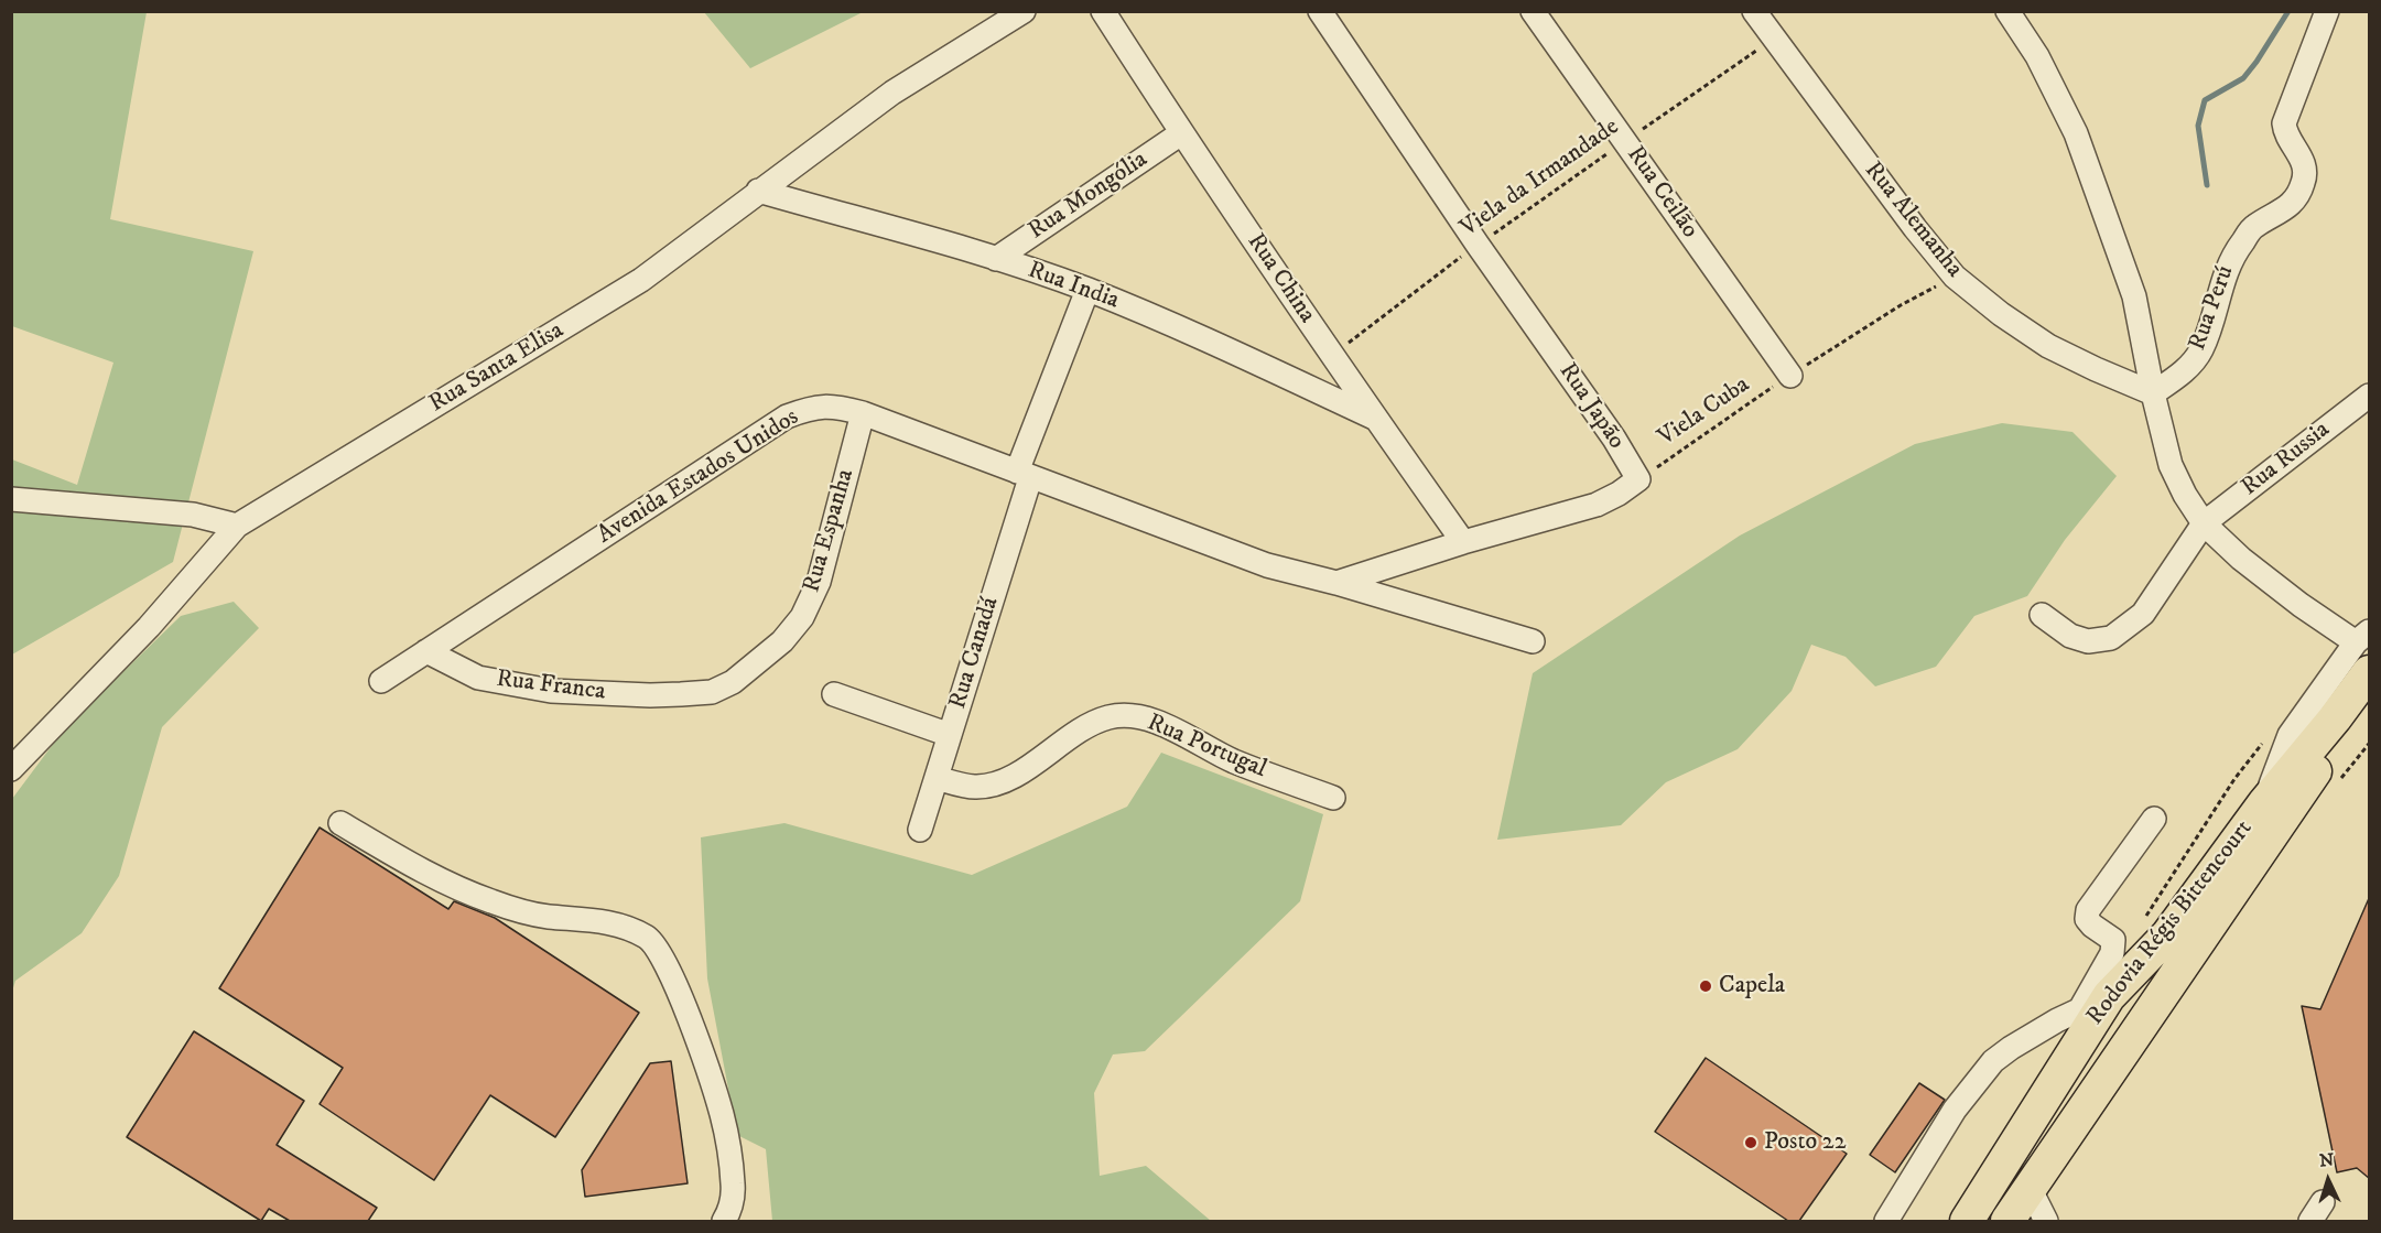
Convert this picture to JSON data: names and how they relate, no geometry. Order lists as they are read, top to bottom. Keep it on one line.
{"streets":{"highway":["Rodovia Régis Bittencourt"],"street":["Rua Ceilão","Rua Mongólia","Rua Alemanha","Rua China","Rua India","Rua Perú","Rua Santa Elisa","Rua Japão","Rua Russia","Avenida Estados Unidos","Rua Espanha","Rua Canadá","Rua Franca","Rua Portugal"],"path":["Viela da Irmandade","Viela Cuba"]},"crossings":[["Viela da Irmandade","Rua Ceilão"],["Viela da Irmandade","Rua Alemanha"],["Viela da Irmandade","Rua China"],["Viela da Irmandade","Rua Japão"],["Rua Ceilão","Viela Cuba"],["Rua Mongólia","Rua China"],["Rua Mongólia","Rua India"],["Rua Alemanha","Rua Perú"],["Rua Alemanha","Viela Cuba"],["Rua China","Rua India"],["Rua India","Rua Santa Elisa"],["Rua India","Rua Canadá"],["Rua Japão","Viela Cuba"],["Avenida Estados Unidos","Rua Espanha"],["Avenida Estados Unidos","Rua Canadá"],["Avenida Estados Unidos","Rua Franca"],["Rua Espanha","Rua Franca"],["Rua Canadá","Rua Portugal"]],"places":["Capela","Posto 22"],"north":"top"}
